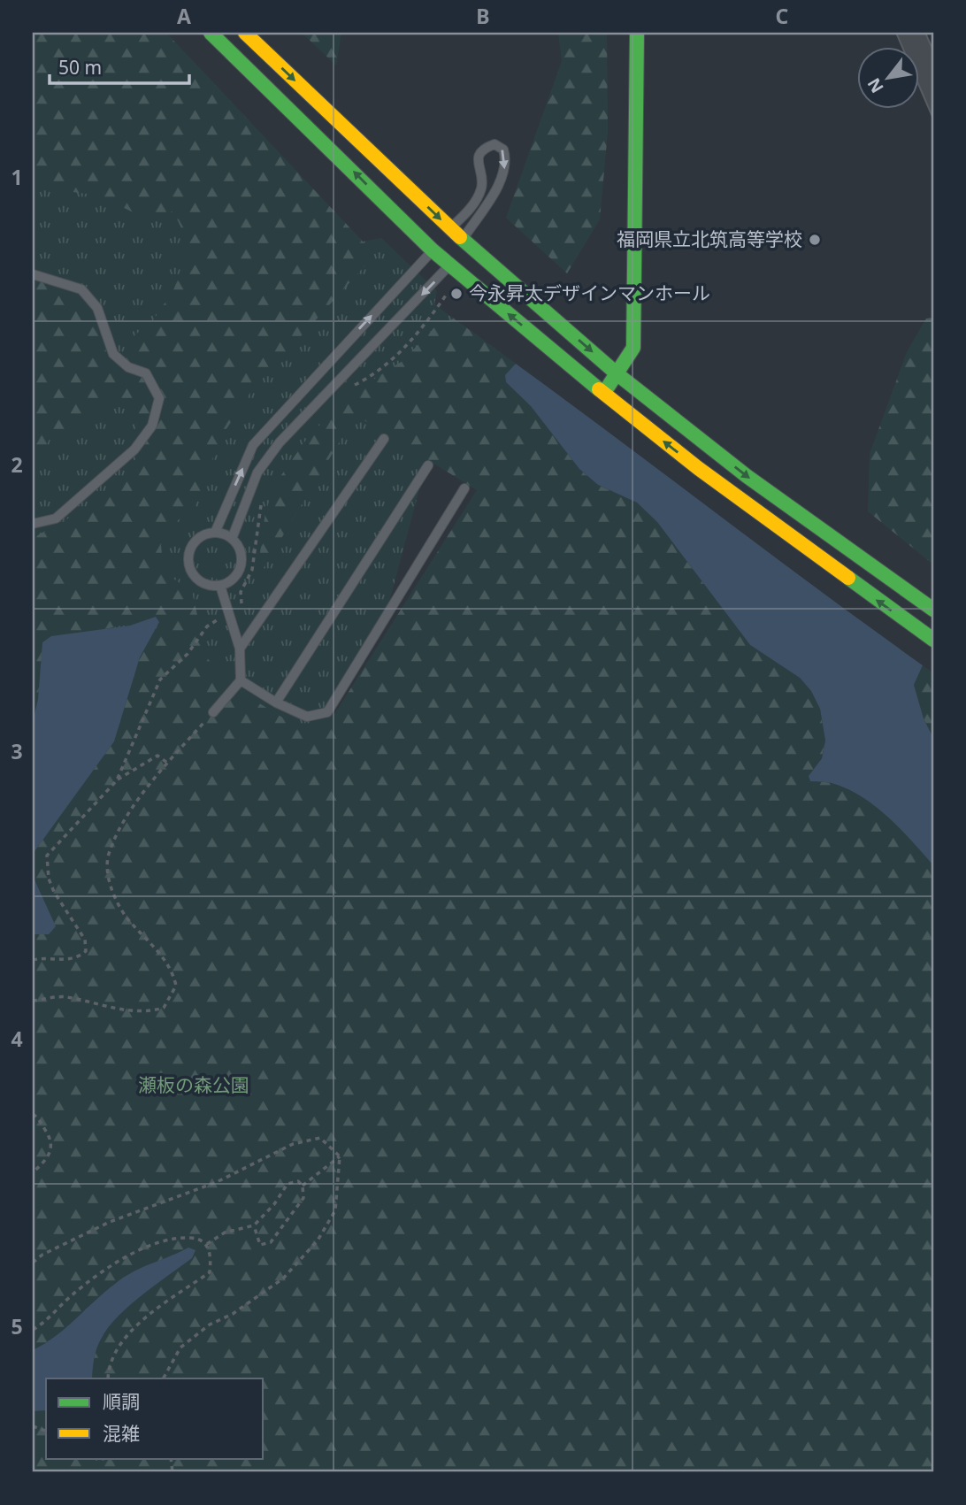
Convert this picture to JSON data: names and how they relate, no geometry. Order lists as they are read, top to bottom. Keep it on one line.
{"parks":["瀬板の森公園"],"places":["福岡県立北筑高等学校","今永昇太デザインマンホール"],"legend":["順調","混雑"],"scale_bar":"50 m","north":"bottom left","grid":{"columns":["A","B","C"],"rows":["1","2","3","4","5"]}}
